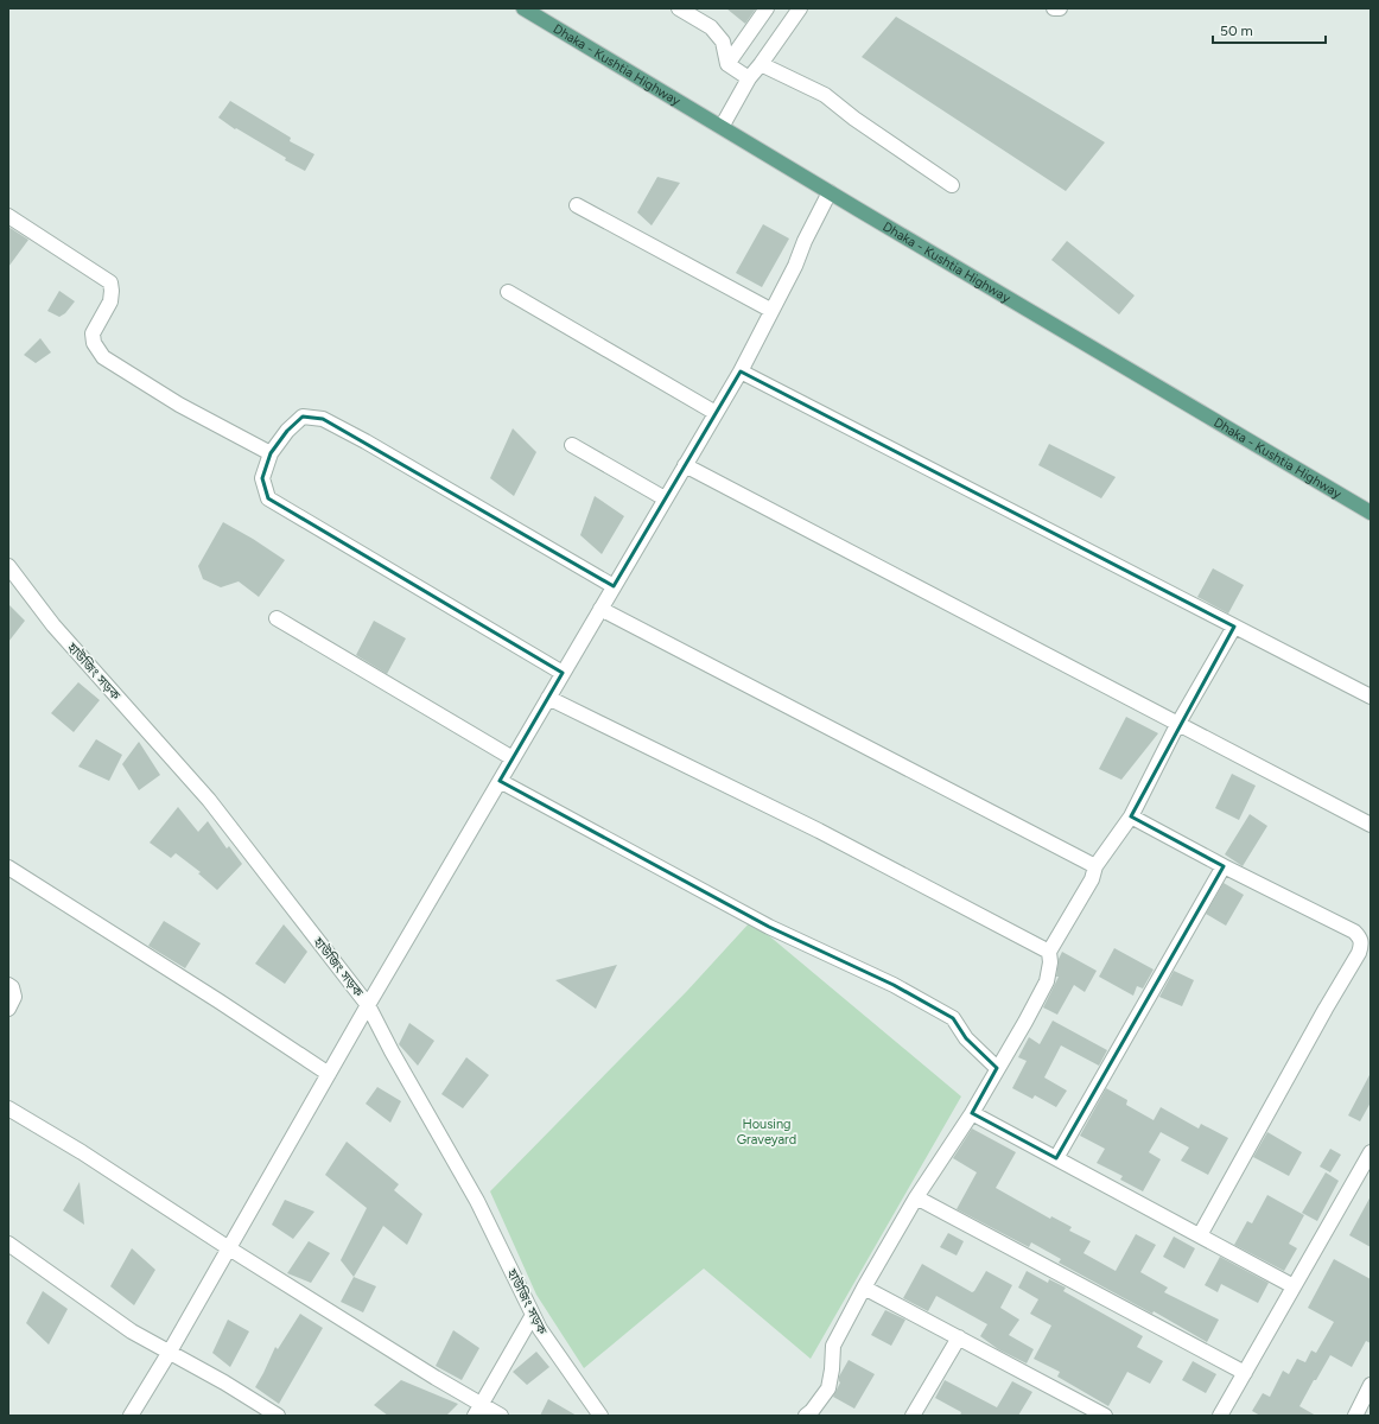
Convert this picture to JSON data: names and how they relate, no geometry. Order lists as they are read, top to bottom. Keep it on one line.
{"streets":{"main road":["Dhaka - Kushtia Highway"],"street":["হাউজিং সড়ক"]},"parks":["Housing Graveyard"],"scale_bar":"50 m"}
